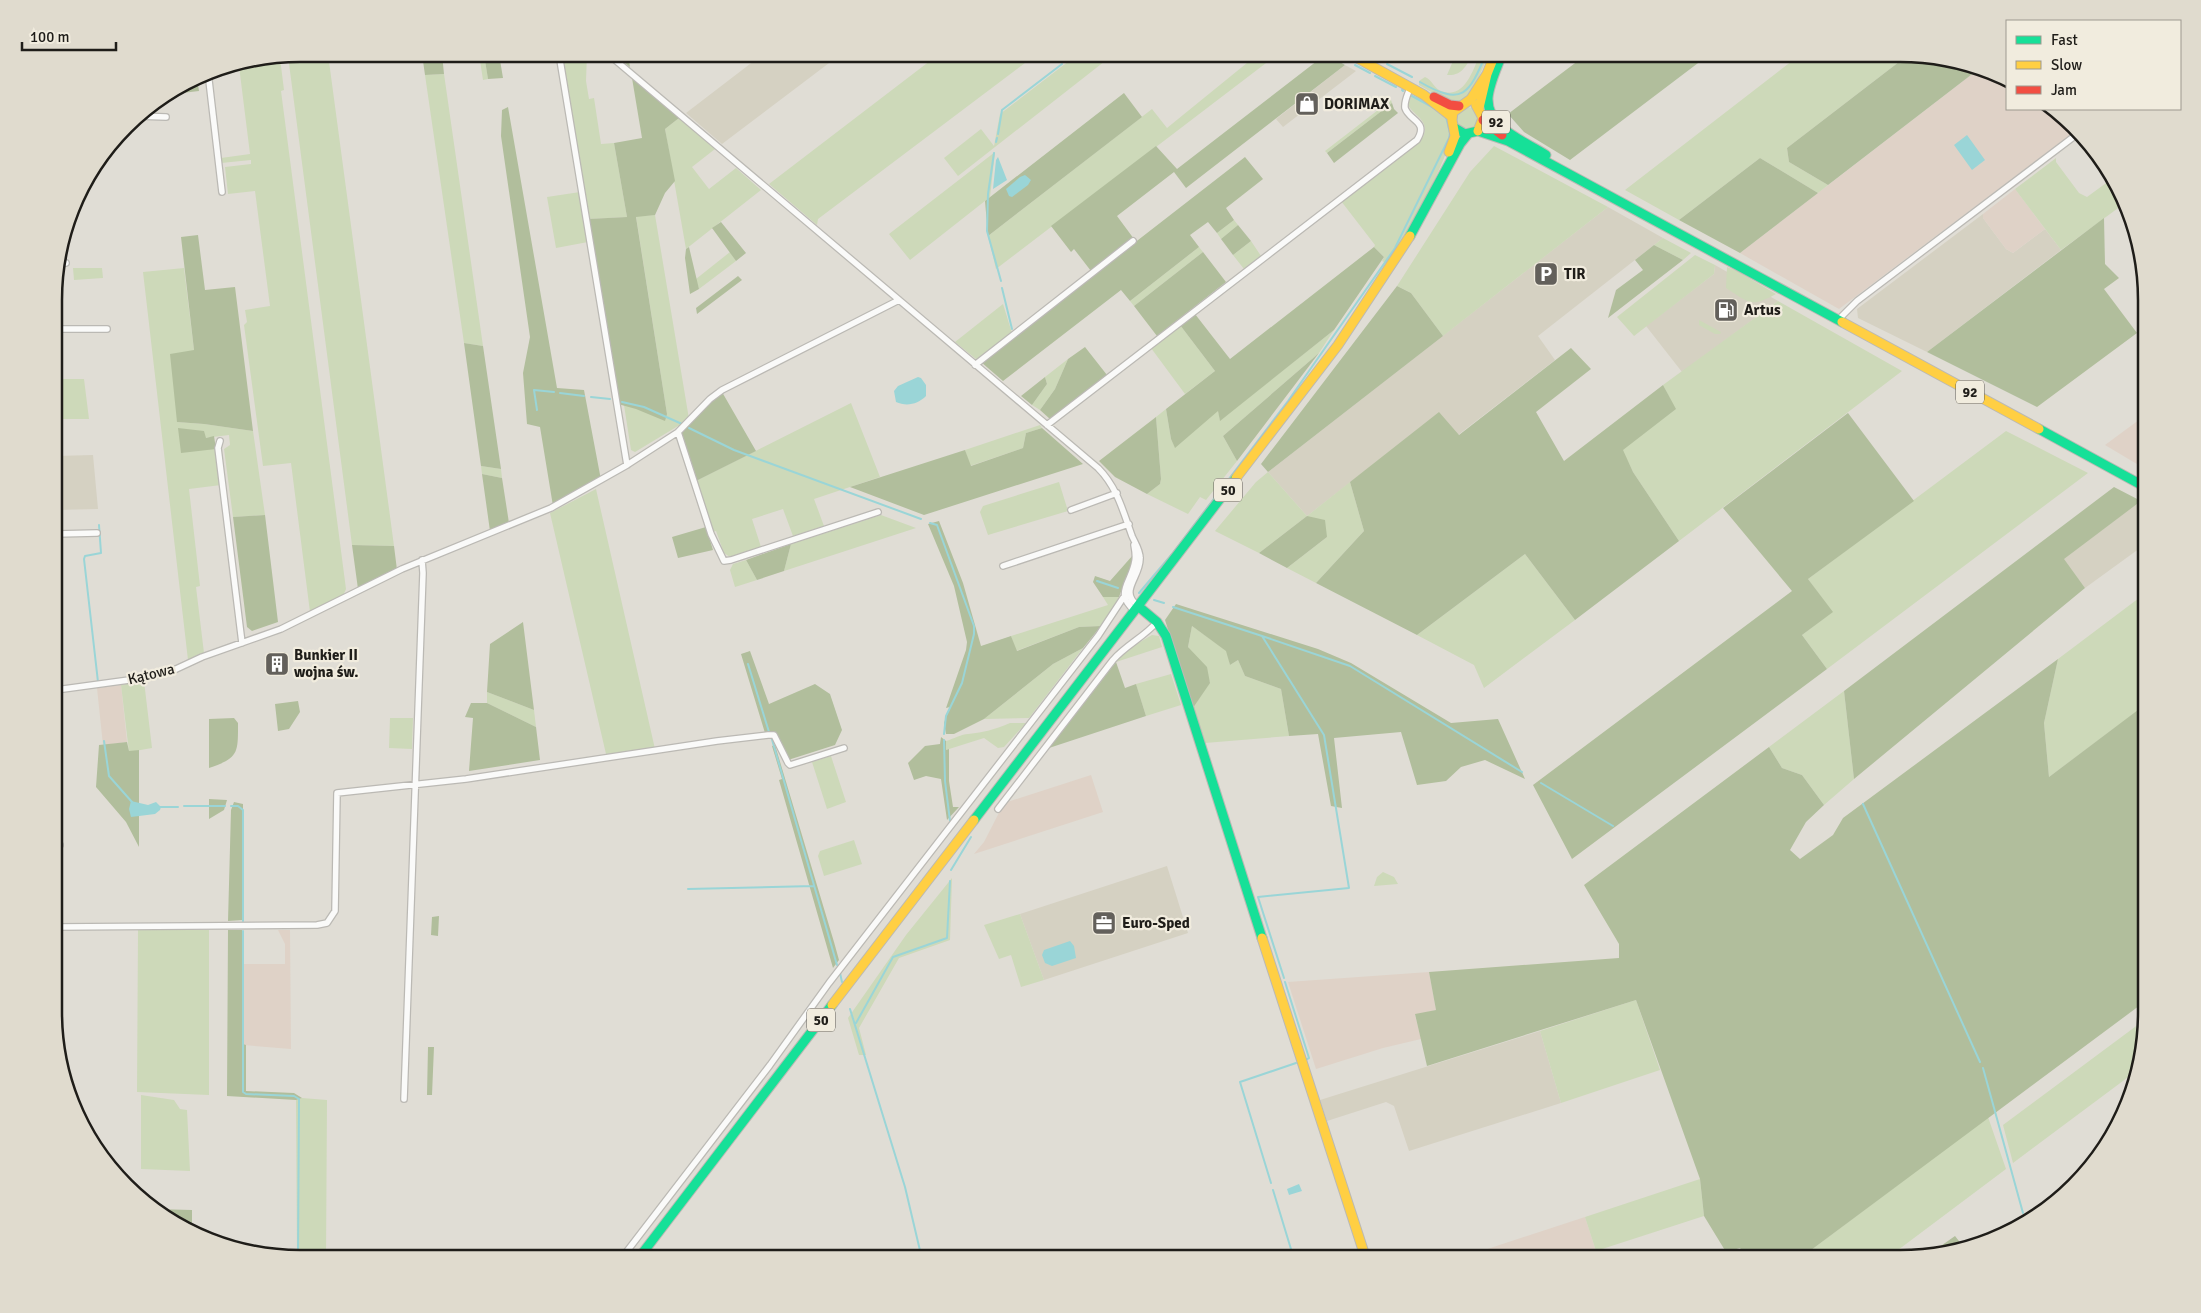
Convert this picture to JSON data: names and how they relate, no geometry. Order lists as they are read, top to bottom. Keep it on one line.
{"streets":{"main road":["92","50"],"street":["Kątowa"]},"crossings":[["92","50"]],"places":{"shop":["DORIMAX"],"parking":["TIR"],"fuel station":["Artus"],"building":["Bunkier II wojna św."],"office":["Euro-Sped"]},"legend":["Fast","Slow","Jam"],"scale_bar":"100 m"}
